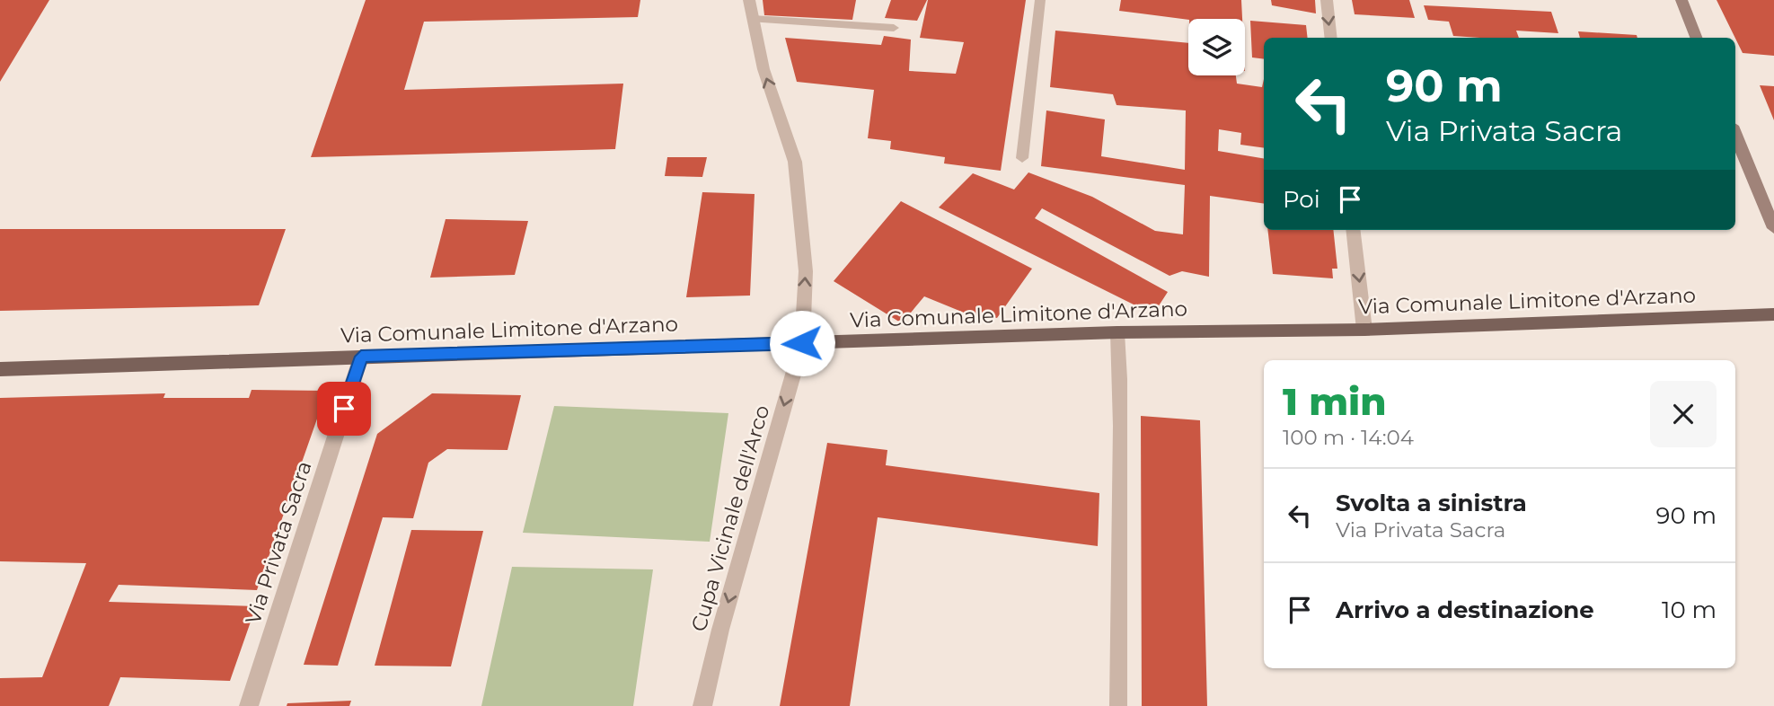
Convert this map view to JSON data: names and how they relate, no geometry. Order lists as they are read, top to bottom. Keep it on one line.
{"streets":{"main road":["Via Comunale Limitone d'Arzano"],"street":["Cupa Vicinale dell'Arco","Via Privata Sacra"]},"crossings":[["Via Comunale Limitone d'Arzano","Cupa Vicinale dell'Arco"],["Via Comunale Limitone d'Arzano","Via Privata Sacra"]],"page":{"turn":["90 m","Via Privata Sacra"],"then":"Poi","heading":["1 min","100 m · 14:04"],"list":[{"name":"Svolta a sinistra","note":"Via Privata Sacra","value":"90 m"},{"name":"Arrivo a destinazione","value":"10 m"}]}}
